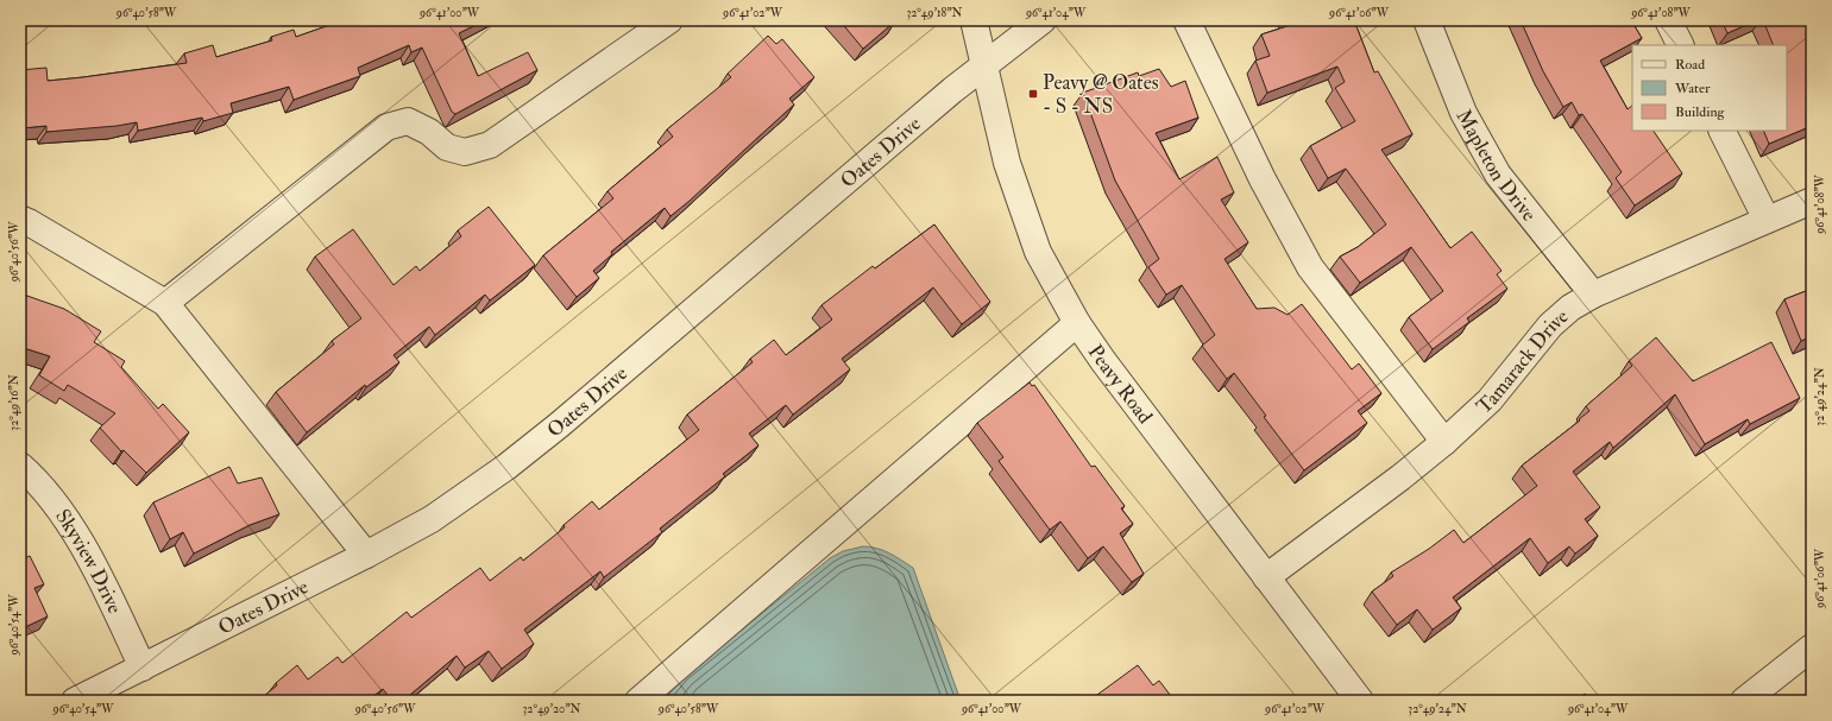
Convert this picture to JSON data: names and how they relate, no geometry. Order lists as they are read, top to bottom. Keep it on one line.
{"streets":{"street":["Oates Drive","Mapleton Drive","Tamarack Drive","Peavy Road","Skyview Drive"]},"crossings":[["Oates Drive","Peavy Road"],["Oates Drive","Skyview Drive"],["Mapleton Drive","Tamarack Drive"],["Tamarack Drive","Peavy Road"]],"places":{"transit":["Peavy @ Oates - S - NS"]},"legend":["Road","Water","Building"],"coordinates":["96°40'58\"W","96°41'00\"W","96°41'02\"W","32°49'18\"N","96°41'04\"W","96°41'06\"W","96°41'08\"W","96°40'56\"W","32°49'24\"N","32°49'16\"N","96°40'54\"W","32°49'20\"N"]}
